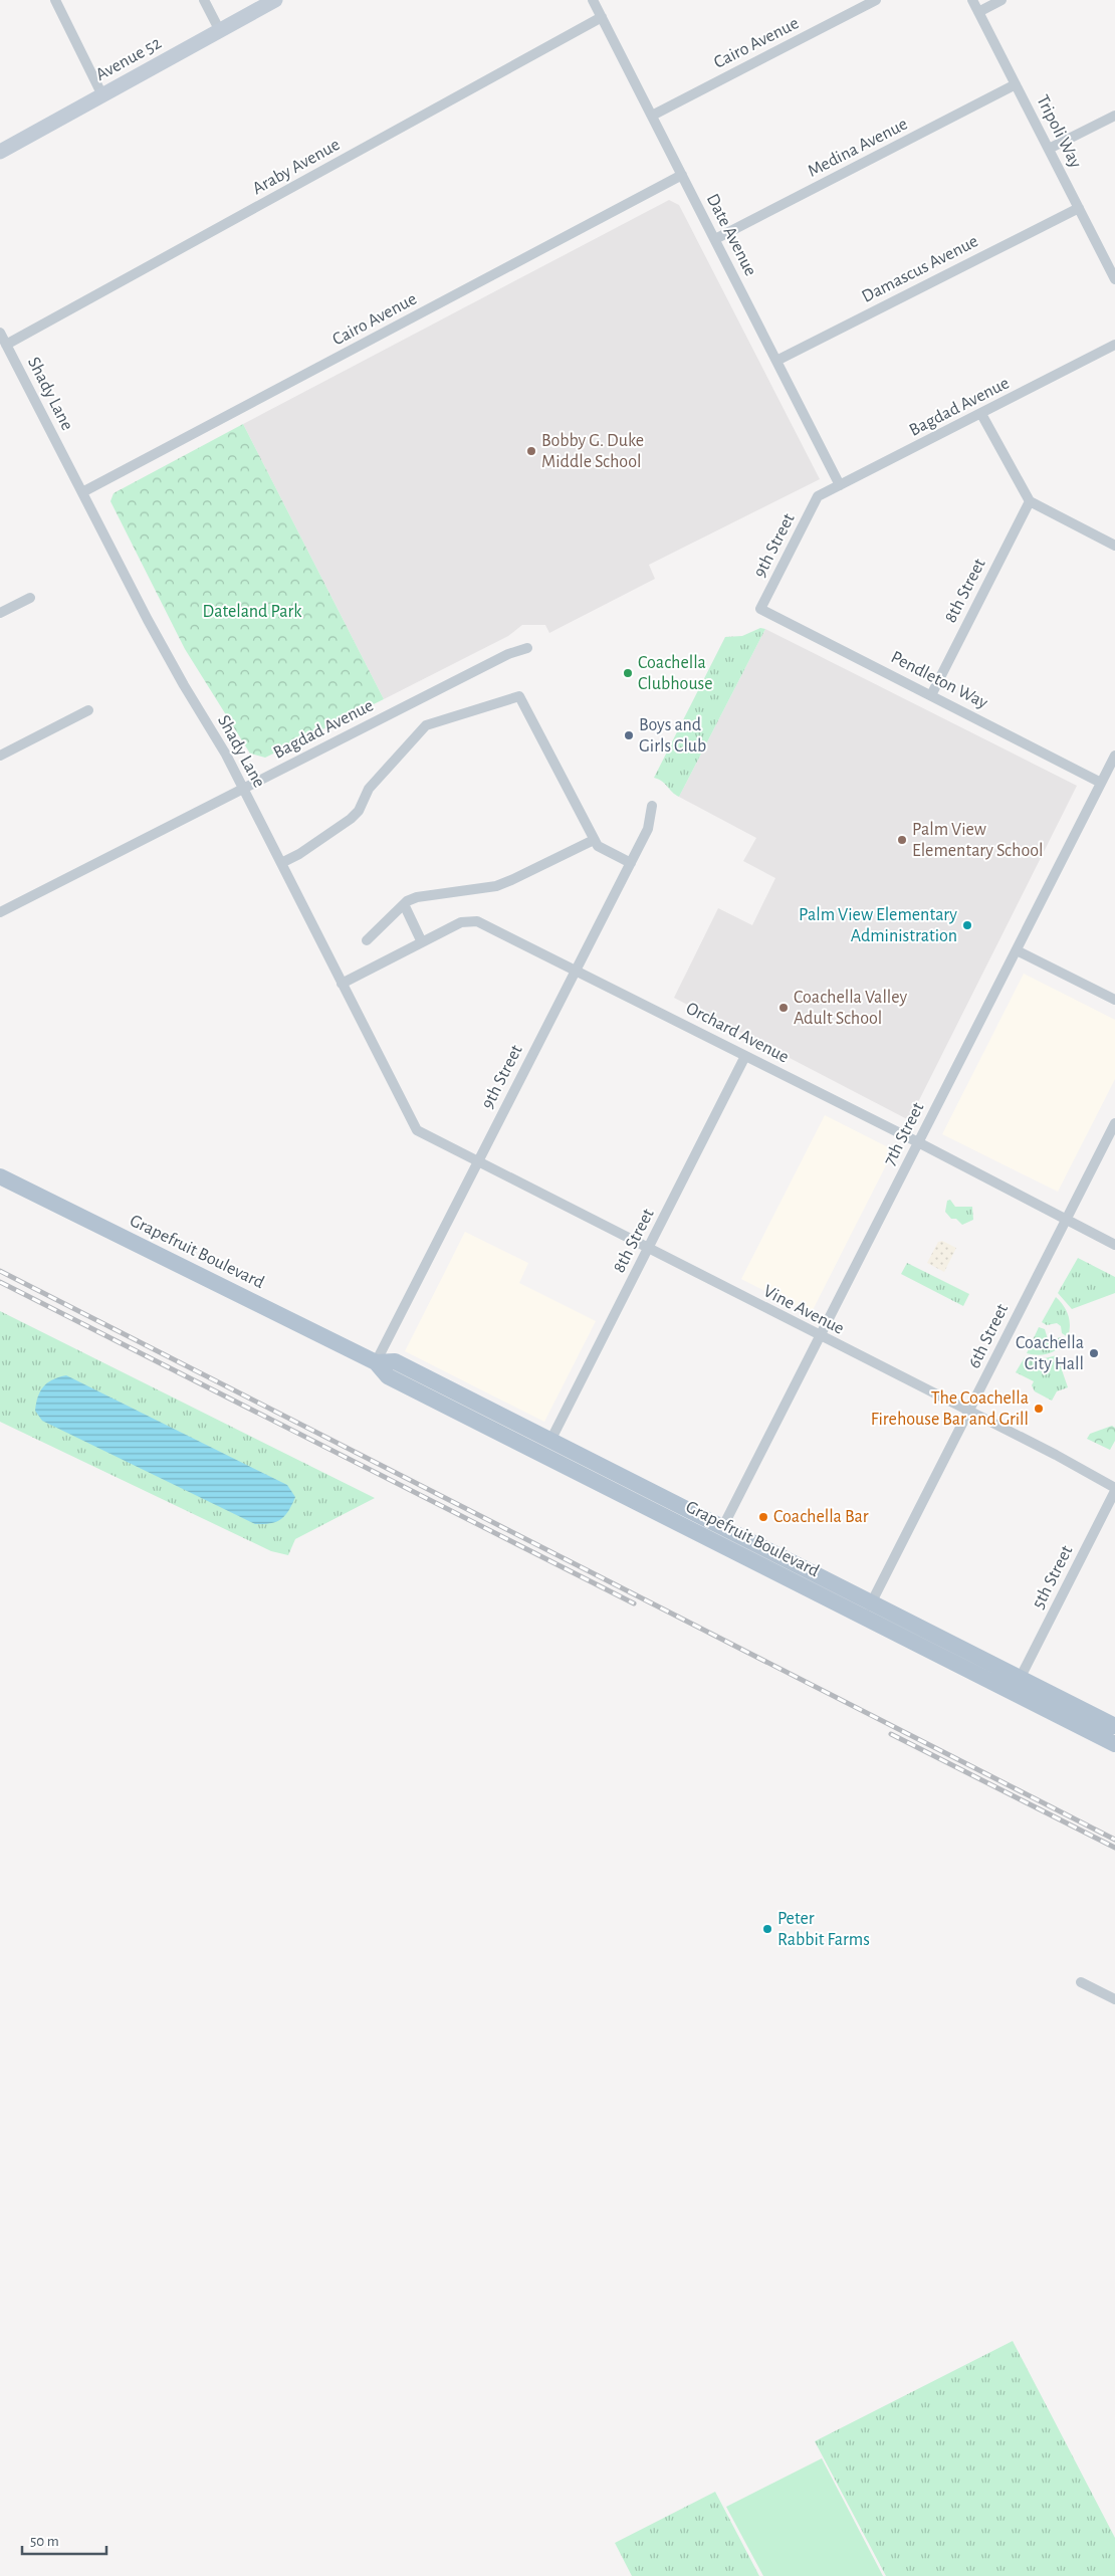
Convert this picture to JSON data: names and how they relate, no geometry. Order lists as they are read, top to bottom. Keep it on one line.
{"streets":{"main road":["Avenue 52","Grapefruit Boulevard"],"street":["Cairo Avenue","Tripoli Way","Medina Avenue","Araby Avenue","Date Avenue","Damascus Avenue","Shady Lane","Bagdad Avenue","9th Street","8th Street","Pendleton Way","Orchard Avenue","7th Street","Vine Avenue","6th Street","5th Street"]},"crossings":[["Cairo Avenue","Date Avenue"],["Cairo Avenue","Shady Lane"],["Tripoli Way","Medina Avenue"],["Tripoli Way","Damascus Avenue"],["Medina Avenue","Date Avenue"],["Araby Avenue","Date Avenue"],["Araby Avenue","Shady Lane"],["Date Avenue","Damascus Avenue"],["Date Avenue","Bagdad Avenue"],["Shady Lane","Bagdad Avenue"],["Shady Lane","9th Street"],["Shady Lane","Orchard Avenue"],["Shady Lane","Vine Avenue"],["Bagdad Avenue","9th Street"],["9th Street","Pendleton Way"],["9th Street","Orchard Avenue"],["9th Street","Grapefruit Boulevard"],["9th Street","Vine Avenue"],["8th Street","Pendleton Way"],["8th Street","Orchard Avenue"],["8th Street","Grapefruit Boulevard"],["8th Street","Vine Avenue"],["Pendleton Way","7th Street"],["Orchard Avenue","7th Street"],["Orchard Avenue","6th Street"],["7th Street","Grapefruit Boulevard"],["7th Street","Vine Avenue"],["Grapefruit Boulevard","6th Street"],["Grapefruit Boulevard","5th Street"],["Vine Avenue","6th Street"],["Vine Avenue","5th Street"]],"parks":["Dateland Park"],"places":["Bobby G. Duke Middle School","Coachella Clubhouse","Boys and Girls Club","Palm View Elementary School","Palm View Elementary Administration","Coachella Valley Adult School","Coachella City Hall","The Coachella Firehouse Bar and Grill","Coachella Bar","Peter Rabbit Farms"],"scale_bar":"50 m"}
